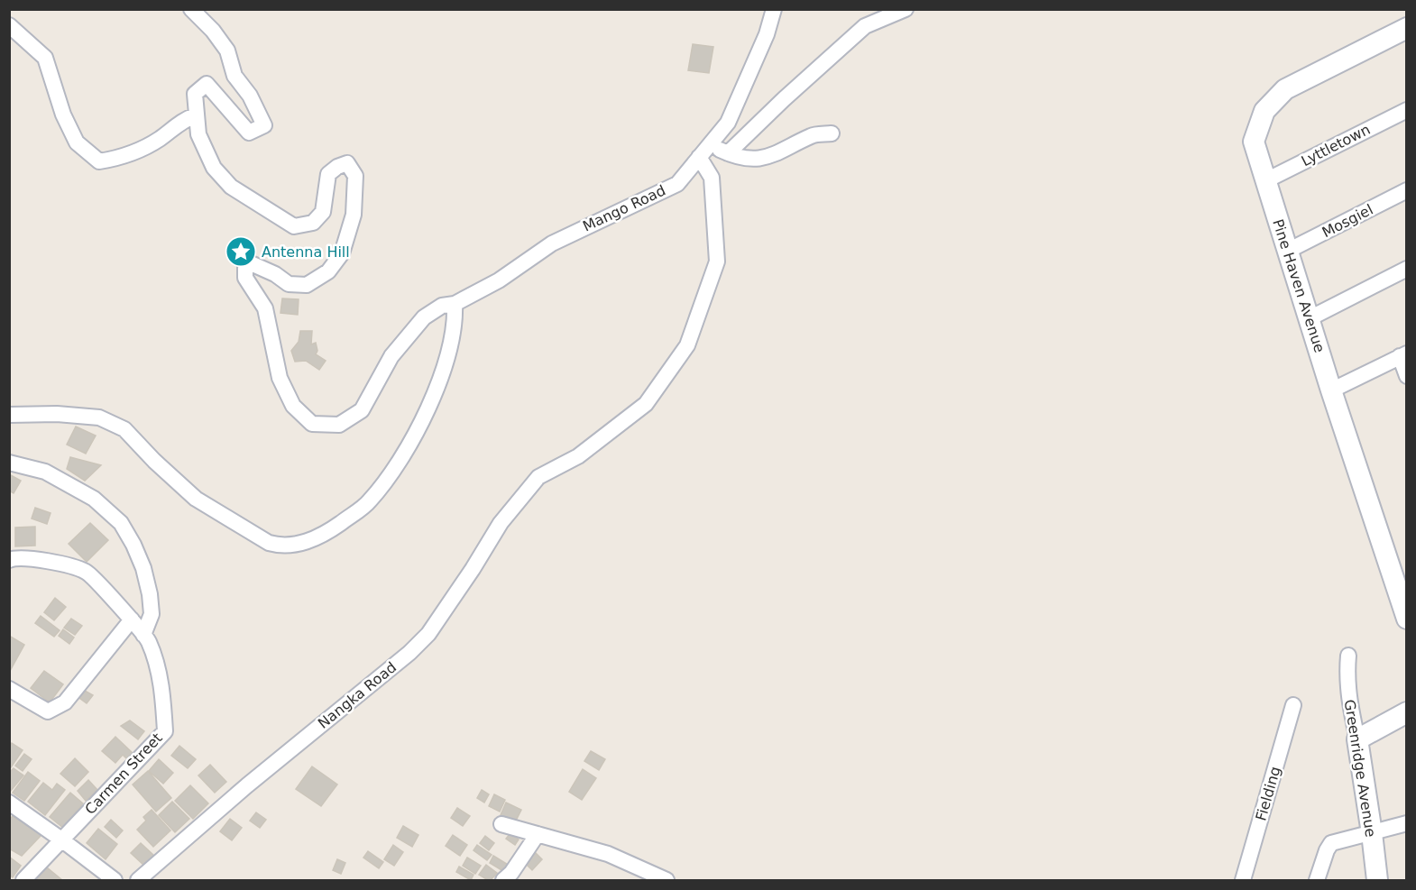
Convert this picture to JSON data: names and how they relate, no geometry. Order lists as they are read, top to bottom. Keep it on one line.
{"streets":{"street":["Lyttletown","Mango Road","Mosgiel","Pine Haven Avenue","Nangka Road","Greenridge Avenue","Carmen Street","Fielding"]},"crossings":[["Lyttletown","Pine Haven Avenue"],["Mango Road","Nangka Road"],["Mosgiel","Pine Haven Avenue"]],"places":{"place":["Antenna Hill"]}}
